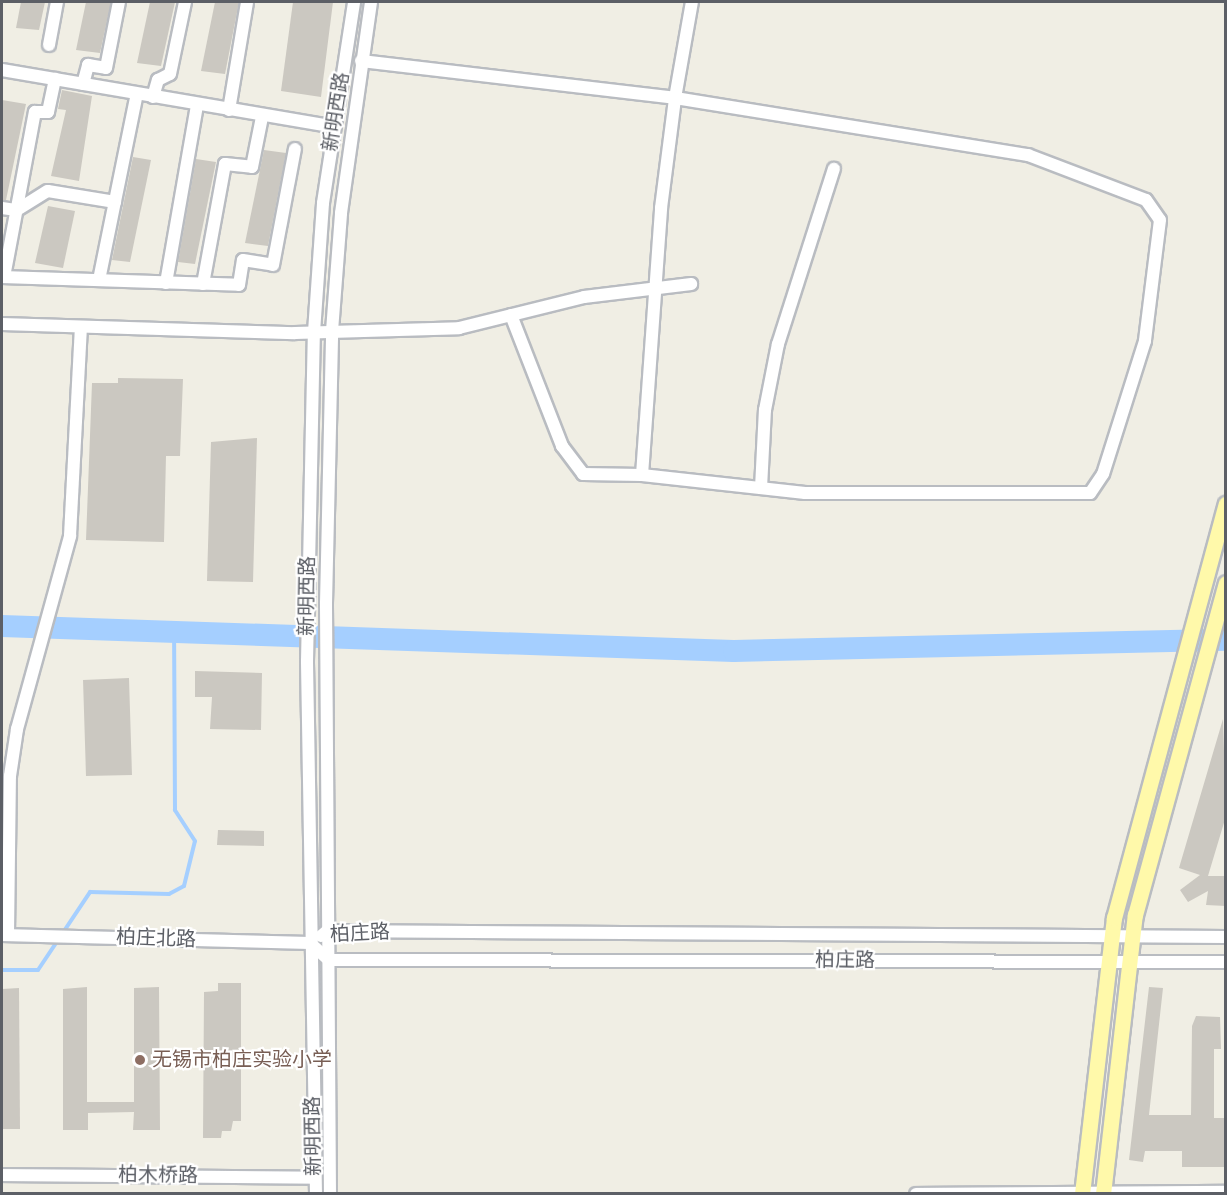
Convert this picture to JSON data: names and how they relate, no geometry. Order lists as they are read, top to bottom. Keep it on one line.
{"streets":{"street":["新明西路","柏庄路","柏庄北路","柏木桥路"]},"crossings":[["新明西路","柏庄路"],["新明西路","柏庄北路"],["新明西路","柏木桥路"],["柏庄路","柏庄北路"]],"places":["无锡市柏庄实验小学"]}
